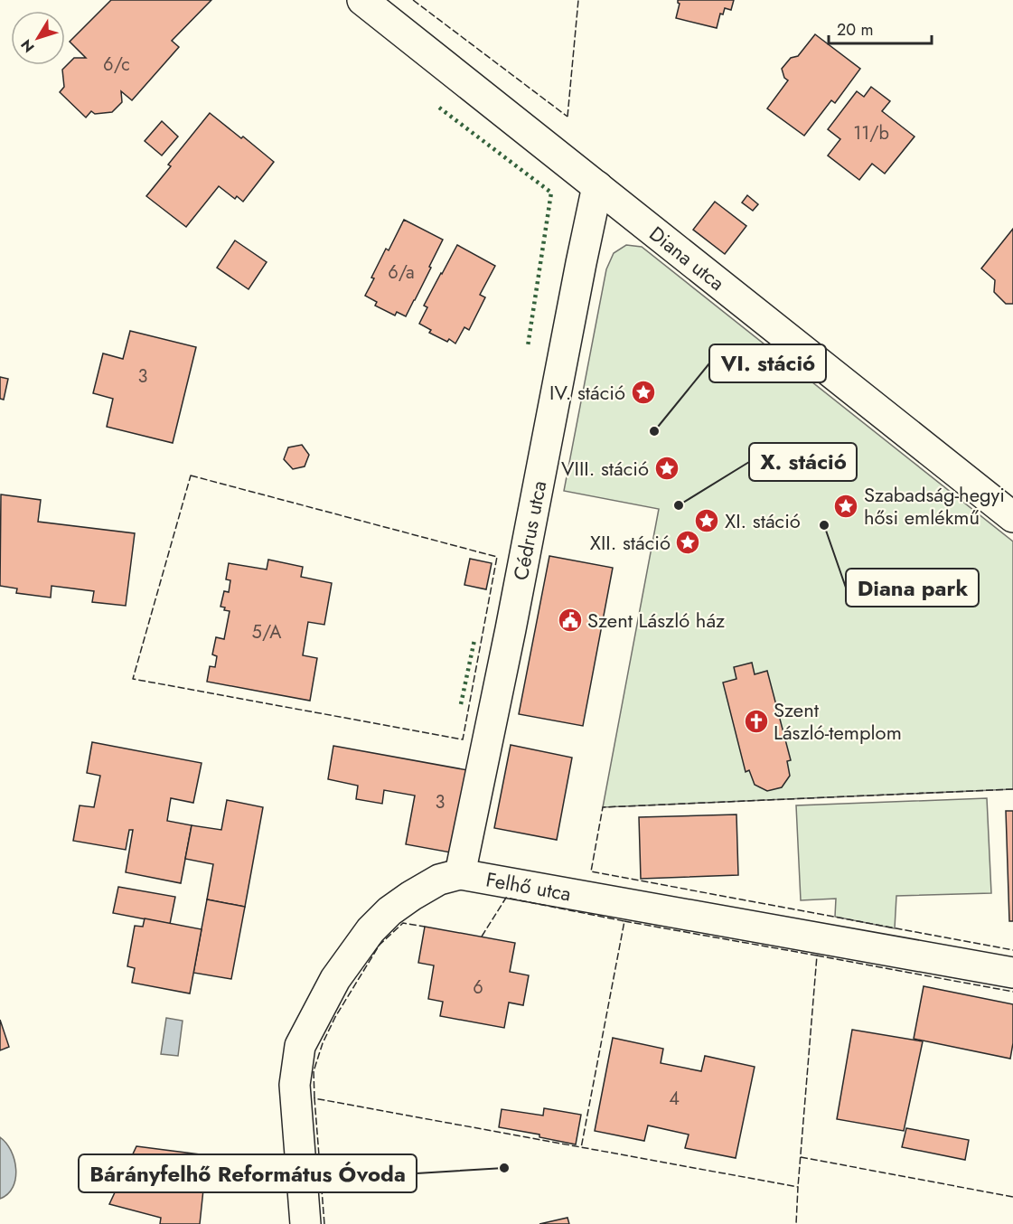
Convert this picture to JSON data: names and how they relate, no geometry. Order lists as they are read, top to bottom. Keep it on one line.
{"streets":{"street":["Diana utca","Cédrus utca","Felhő utca"]},"crossings":[["Diana utca","Cédrus utca"],["Cédrus utca","Felhő utca"]],"places":{"place":["IV. stáció","VIII. stáció","Szabadság-hegyi hősi emlékmű","XI. stáció","XII. stáció"],"other":["VI. stáció","X. stáció","Diana park","Bárányfelhő Református Óvoda"],"public building":["Szent László ház"],"church":["Szent László-templom"]},"house_numbers":["6/c","11/b","6/a","3","5/A","3","6","4"],"scale_bar":"20 m","north":"bottom left"}
